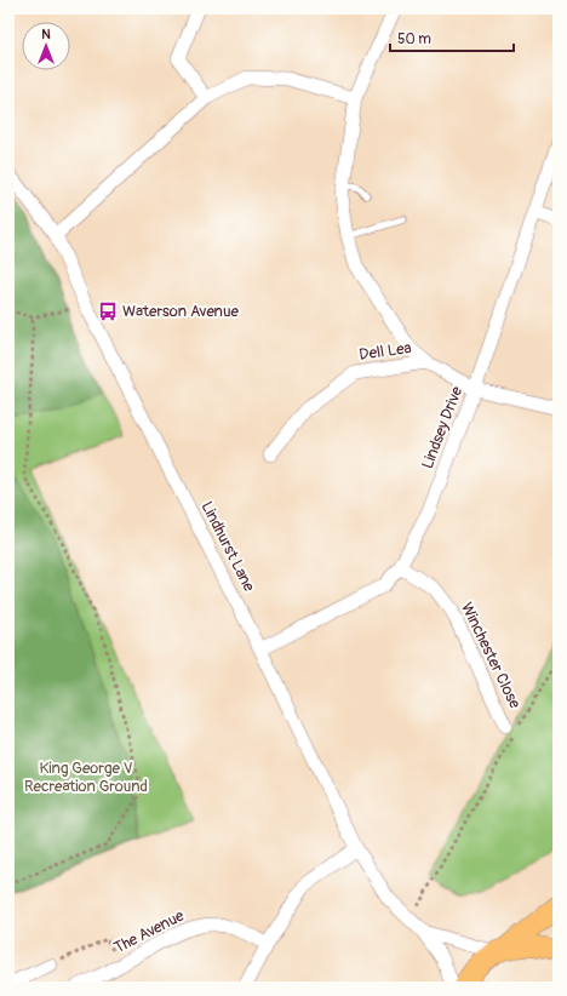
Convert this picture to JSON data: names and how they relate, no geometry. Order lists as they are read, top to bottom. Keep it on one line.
{"streets":{"street":["Dell Lea","Lindsey Drive","Lindhurst Lane","Winchester Close","The Avenue"]},"crossings":[["Dell Lea","Lindsey Drive"],["Lindsey Drive","Lindhurst Lane"],["Lindsey Drive","Winchester Close"]],"parks":["King George V Recreation Ground"],"places":{"bus stop":["Waterson Avenue"]},"scale_bar":"50 m","north":"top"}
